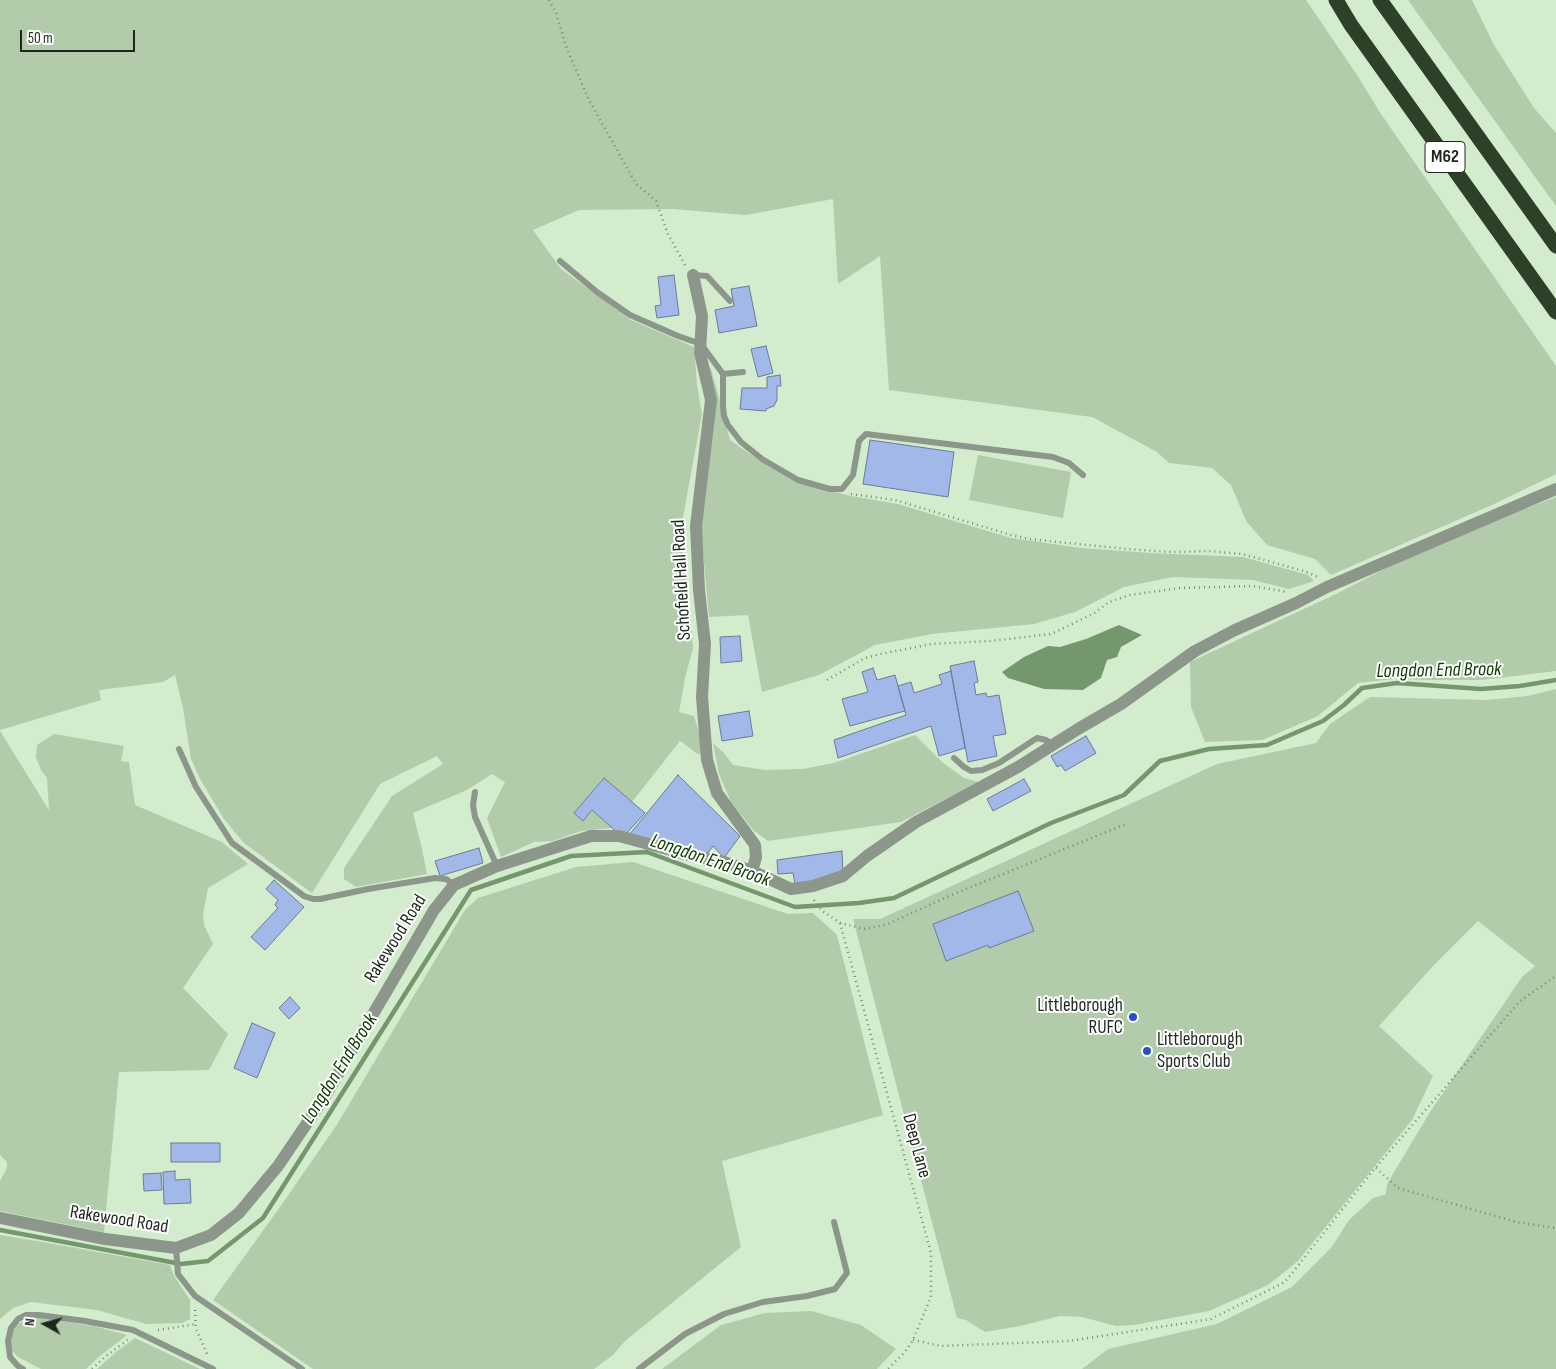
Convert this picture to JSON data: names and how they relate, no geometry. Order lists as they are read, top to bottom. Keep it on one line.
{"streets":{"highway":["M62"],"street":["Schofield Hall Road","Rakewood Road"],"path":["Deep Lane"]},"crossings":[["Schofield Hall Road","Rakewood Road"]],"water":["Longdon End Brook"],"places":["Littleborough RUFC","Littleborough Sports Club"],"scale_bar":"50 m","north":"left"}
